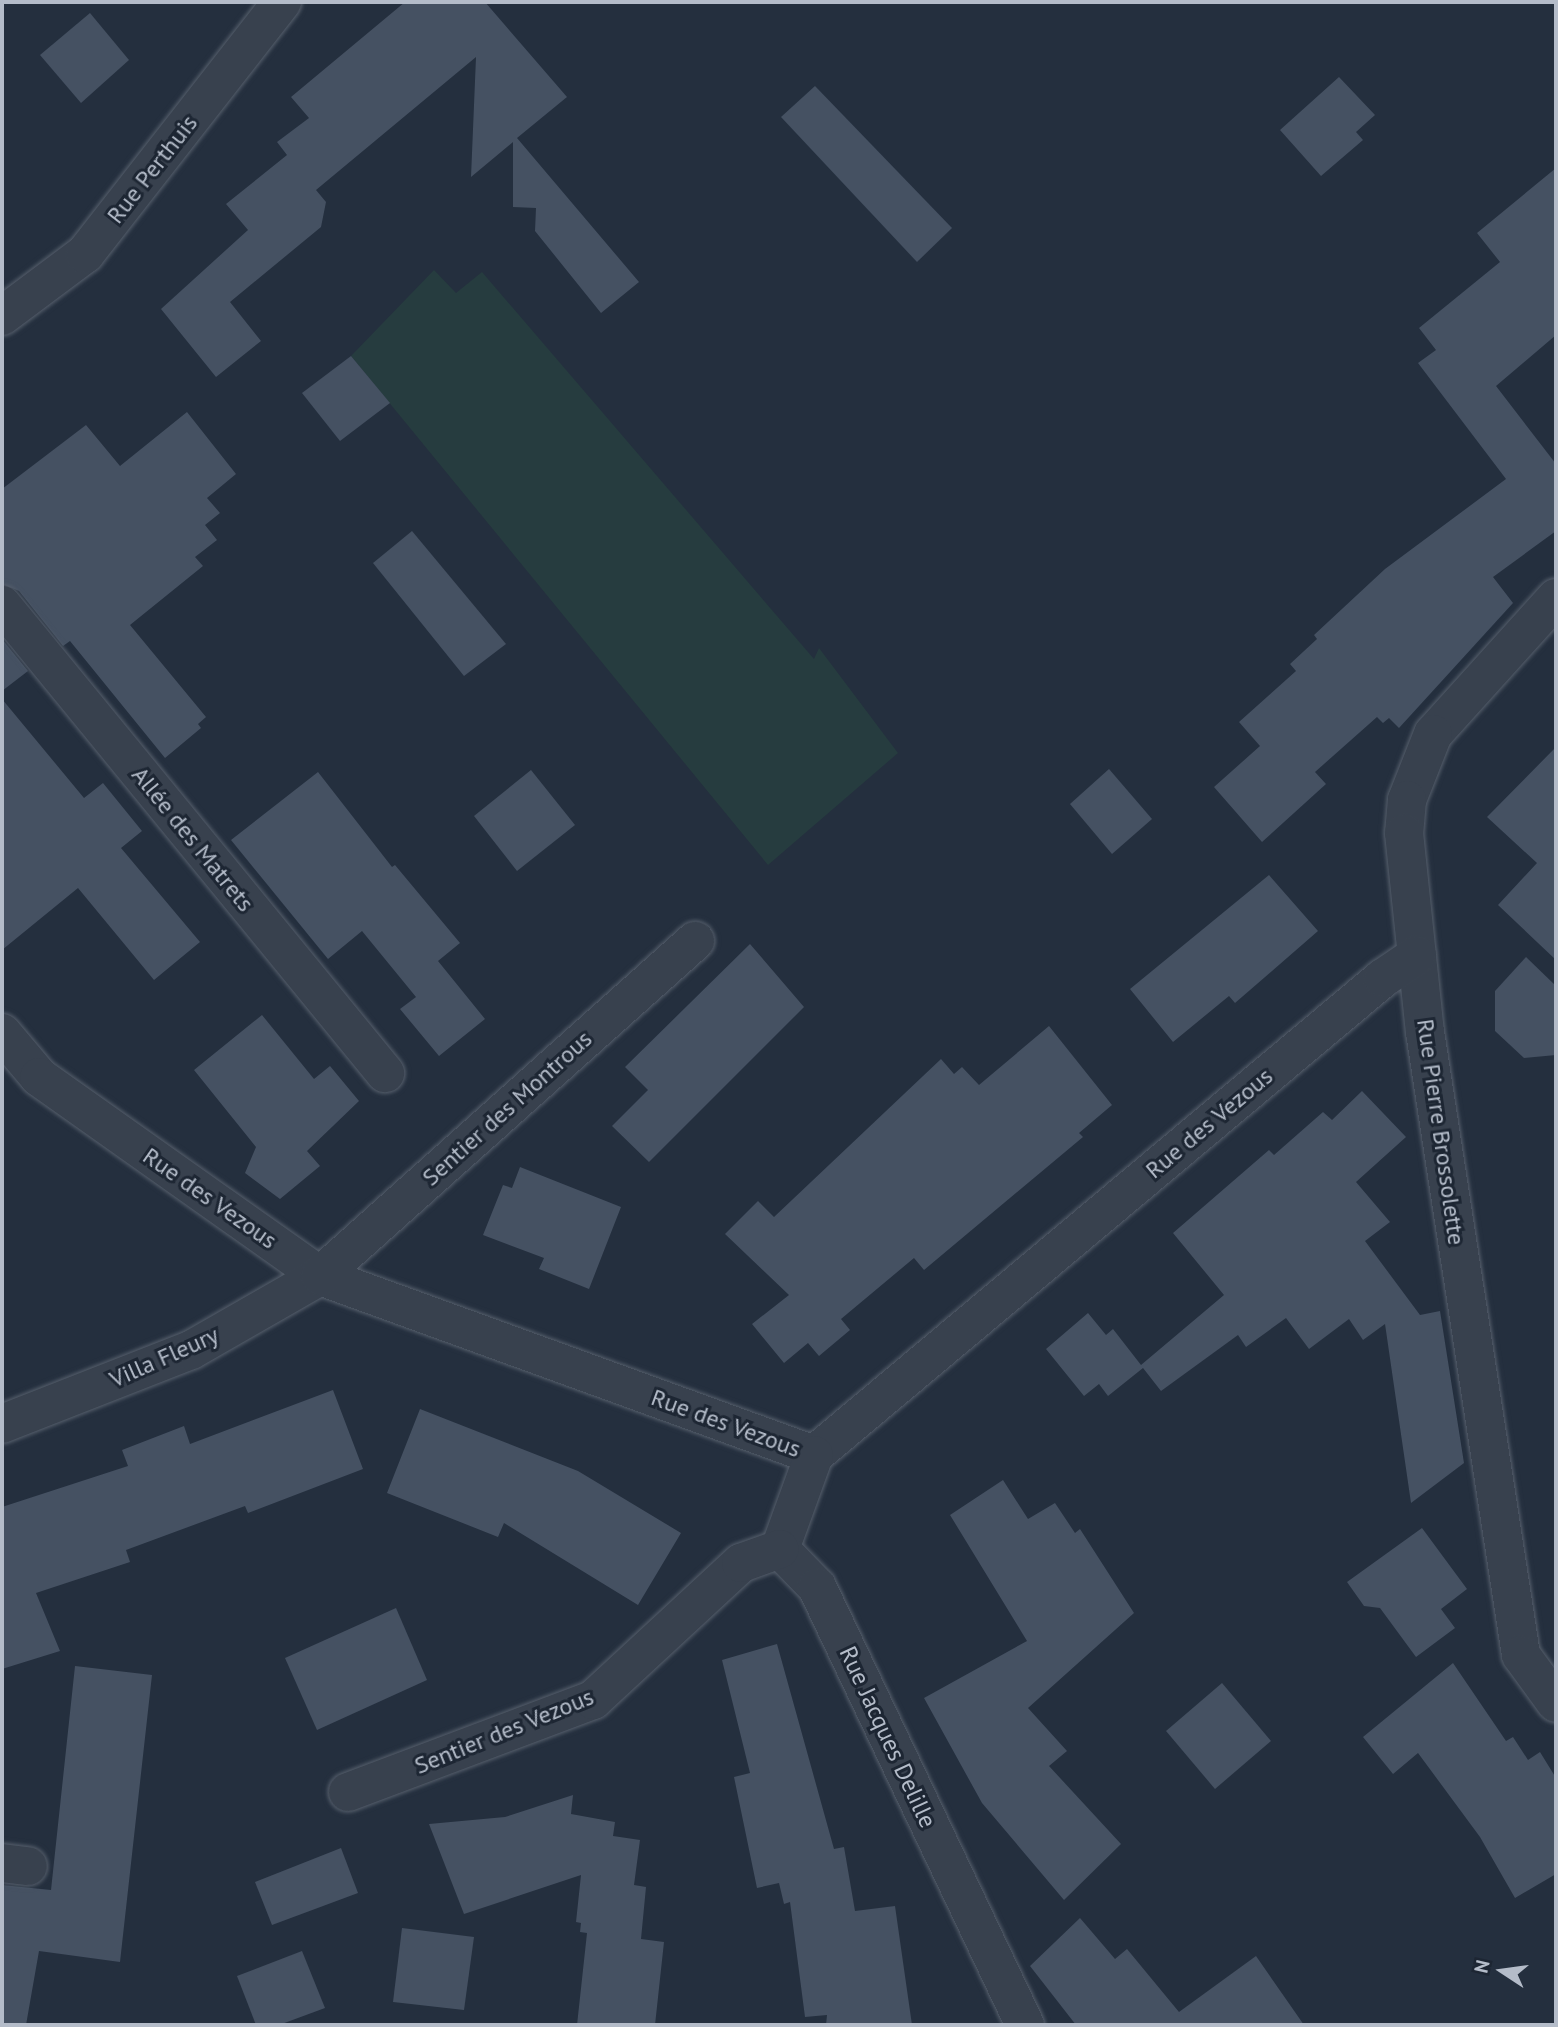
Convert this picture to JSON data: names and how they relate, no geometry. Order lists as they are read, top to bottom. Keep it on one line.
{"streets":{"street":["Rue Perthuis","Allée des Matrets","Sentier des Montrous","Rue des Vezous","Rue Pierre Brossolette","Villa Fleury","Sentier des Vezous","Rue Jacques Delille"]},"crossings":[["Sentier des Montrous","Rue des Vezous"],["Sentier des Montrous","Villa Fleury"],["Rue des Vezous","Rue Pierre Brossolette"],["Rue des Vezous","Villa Fleury"],["Sentier des Vezous","Rue Jacques Delille"]],"north":"left"}
